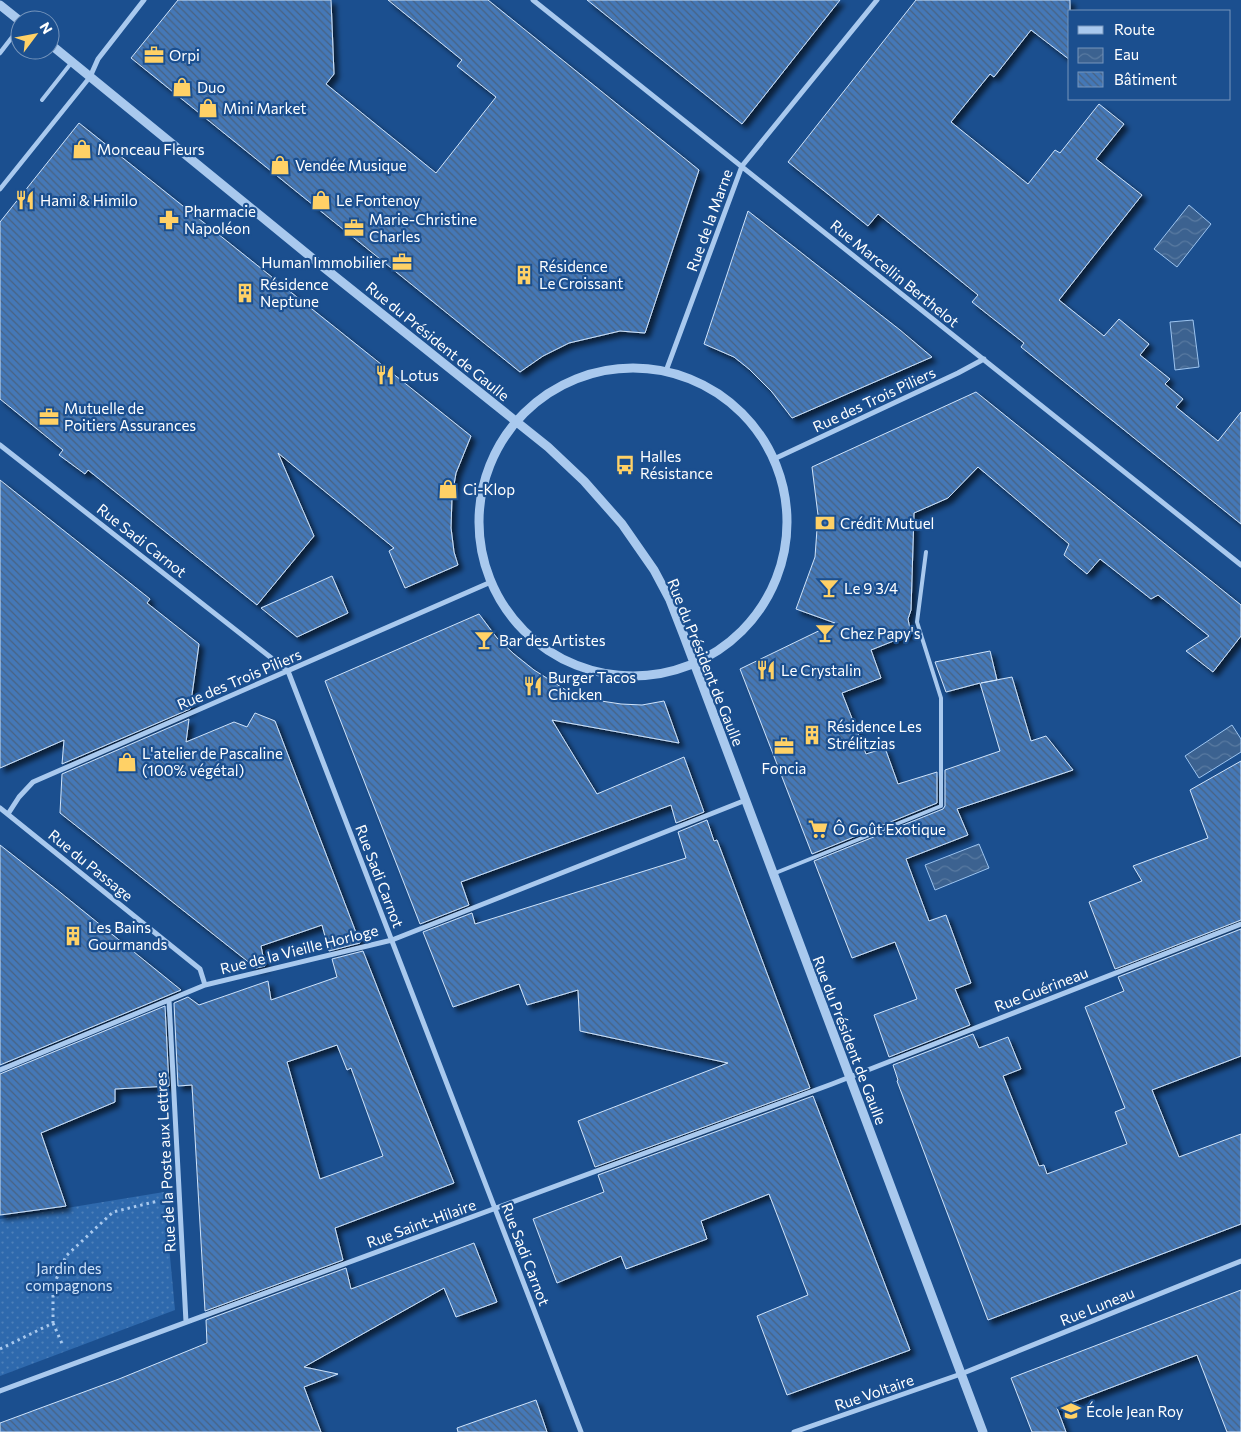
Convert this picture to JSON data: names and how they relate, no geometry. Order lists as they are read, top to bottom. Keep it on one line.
{"streets":{"street":["Rue de la Marne","Rue Marcellin Berthelot","Rue du Président de Gaulle","Rue des Trois Piliers","Rue Sadi Carnot","Rue du Passage","Rue de la Vieille Horloge","Rue Guérineau","Rue de la Poste aux Lettres","Rue Saint-Hilaire","Rue Luneau","Rue Voltaire"]},"crossings":[["Rue de la Marne","Rue Marcellin Berthelot"],["Rue Marcellin Berthelot","Rue des Trois Piliers"],["Rue du Président de Gaulle","Rue de la Vieille Horloge"],["Rue du Président de Gaulle","Rue Guérineau"],["Rue du Président de Gaulle","Rue Saint-Hilaire"],["Rue du Président de Gaulle","Rue Luneau"],["Rue du Président de Gaulle","Rue Voltaire"],["Rue des Trois Piliers","Rue Sadi Carnot"],["Rue des Trois Piliers","Rue du Passage"],["Rue Sadi Carnot","Rue de la Vieille Horloge"],["Rue Sadi Carnot","Rue Saint-Hilaire"],["Rue du Passage","Rue de la Vieille Horloge"],["Rue de la Vieille Horloge","Rue de la Poste aux Lettres"],["Rue Guérineau","Rue Saint-Hilaire"],["Rue de la Poste aux Lettres","Rue Saint-Hilaire"],["Rue Luneau","Rue Voltaire"]],"parks":["Jardin des compagnons"],"places":{"office":["Orpi","Marie-Christine Charles","Human Immobilier","Mutuelle de Poitiers Assurances","Foncia"],"shop":["Duo","Mini Market","Monceau Fleurs","Vendée Musique","Le Fontenoy","Ci-Klop","L'atelier de Pascaline (100% végétal)"],"restaurant":["Hami & Himilo","Lotus","Le Crystalin","Burger Tacos Chicken"],"pharmacy":["Pharmacie Napoléon"],"building":["Résidence Le Croissant","Résidence Neptune","Résidence Les Strélitzias","Les Bains Gourmands"],"bus stop":["Halles Résistance"],"bank":["Crédit Mutuel"],"bar":["Le 9 3/4","Chez Papy's","Bar des Artistes"],"supermarket":["Ô Goût Exotique"],"school or university":["École Jean Roy"]},"legend":["Route","Eau","Bâtiment"],"north":"top right"}
